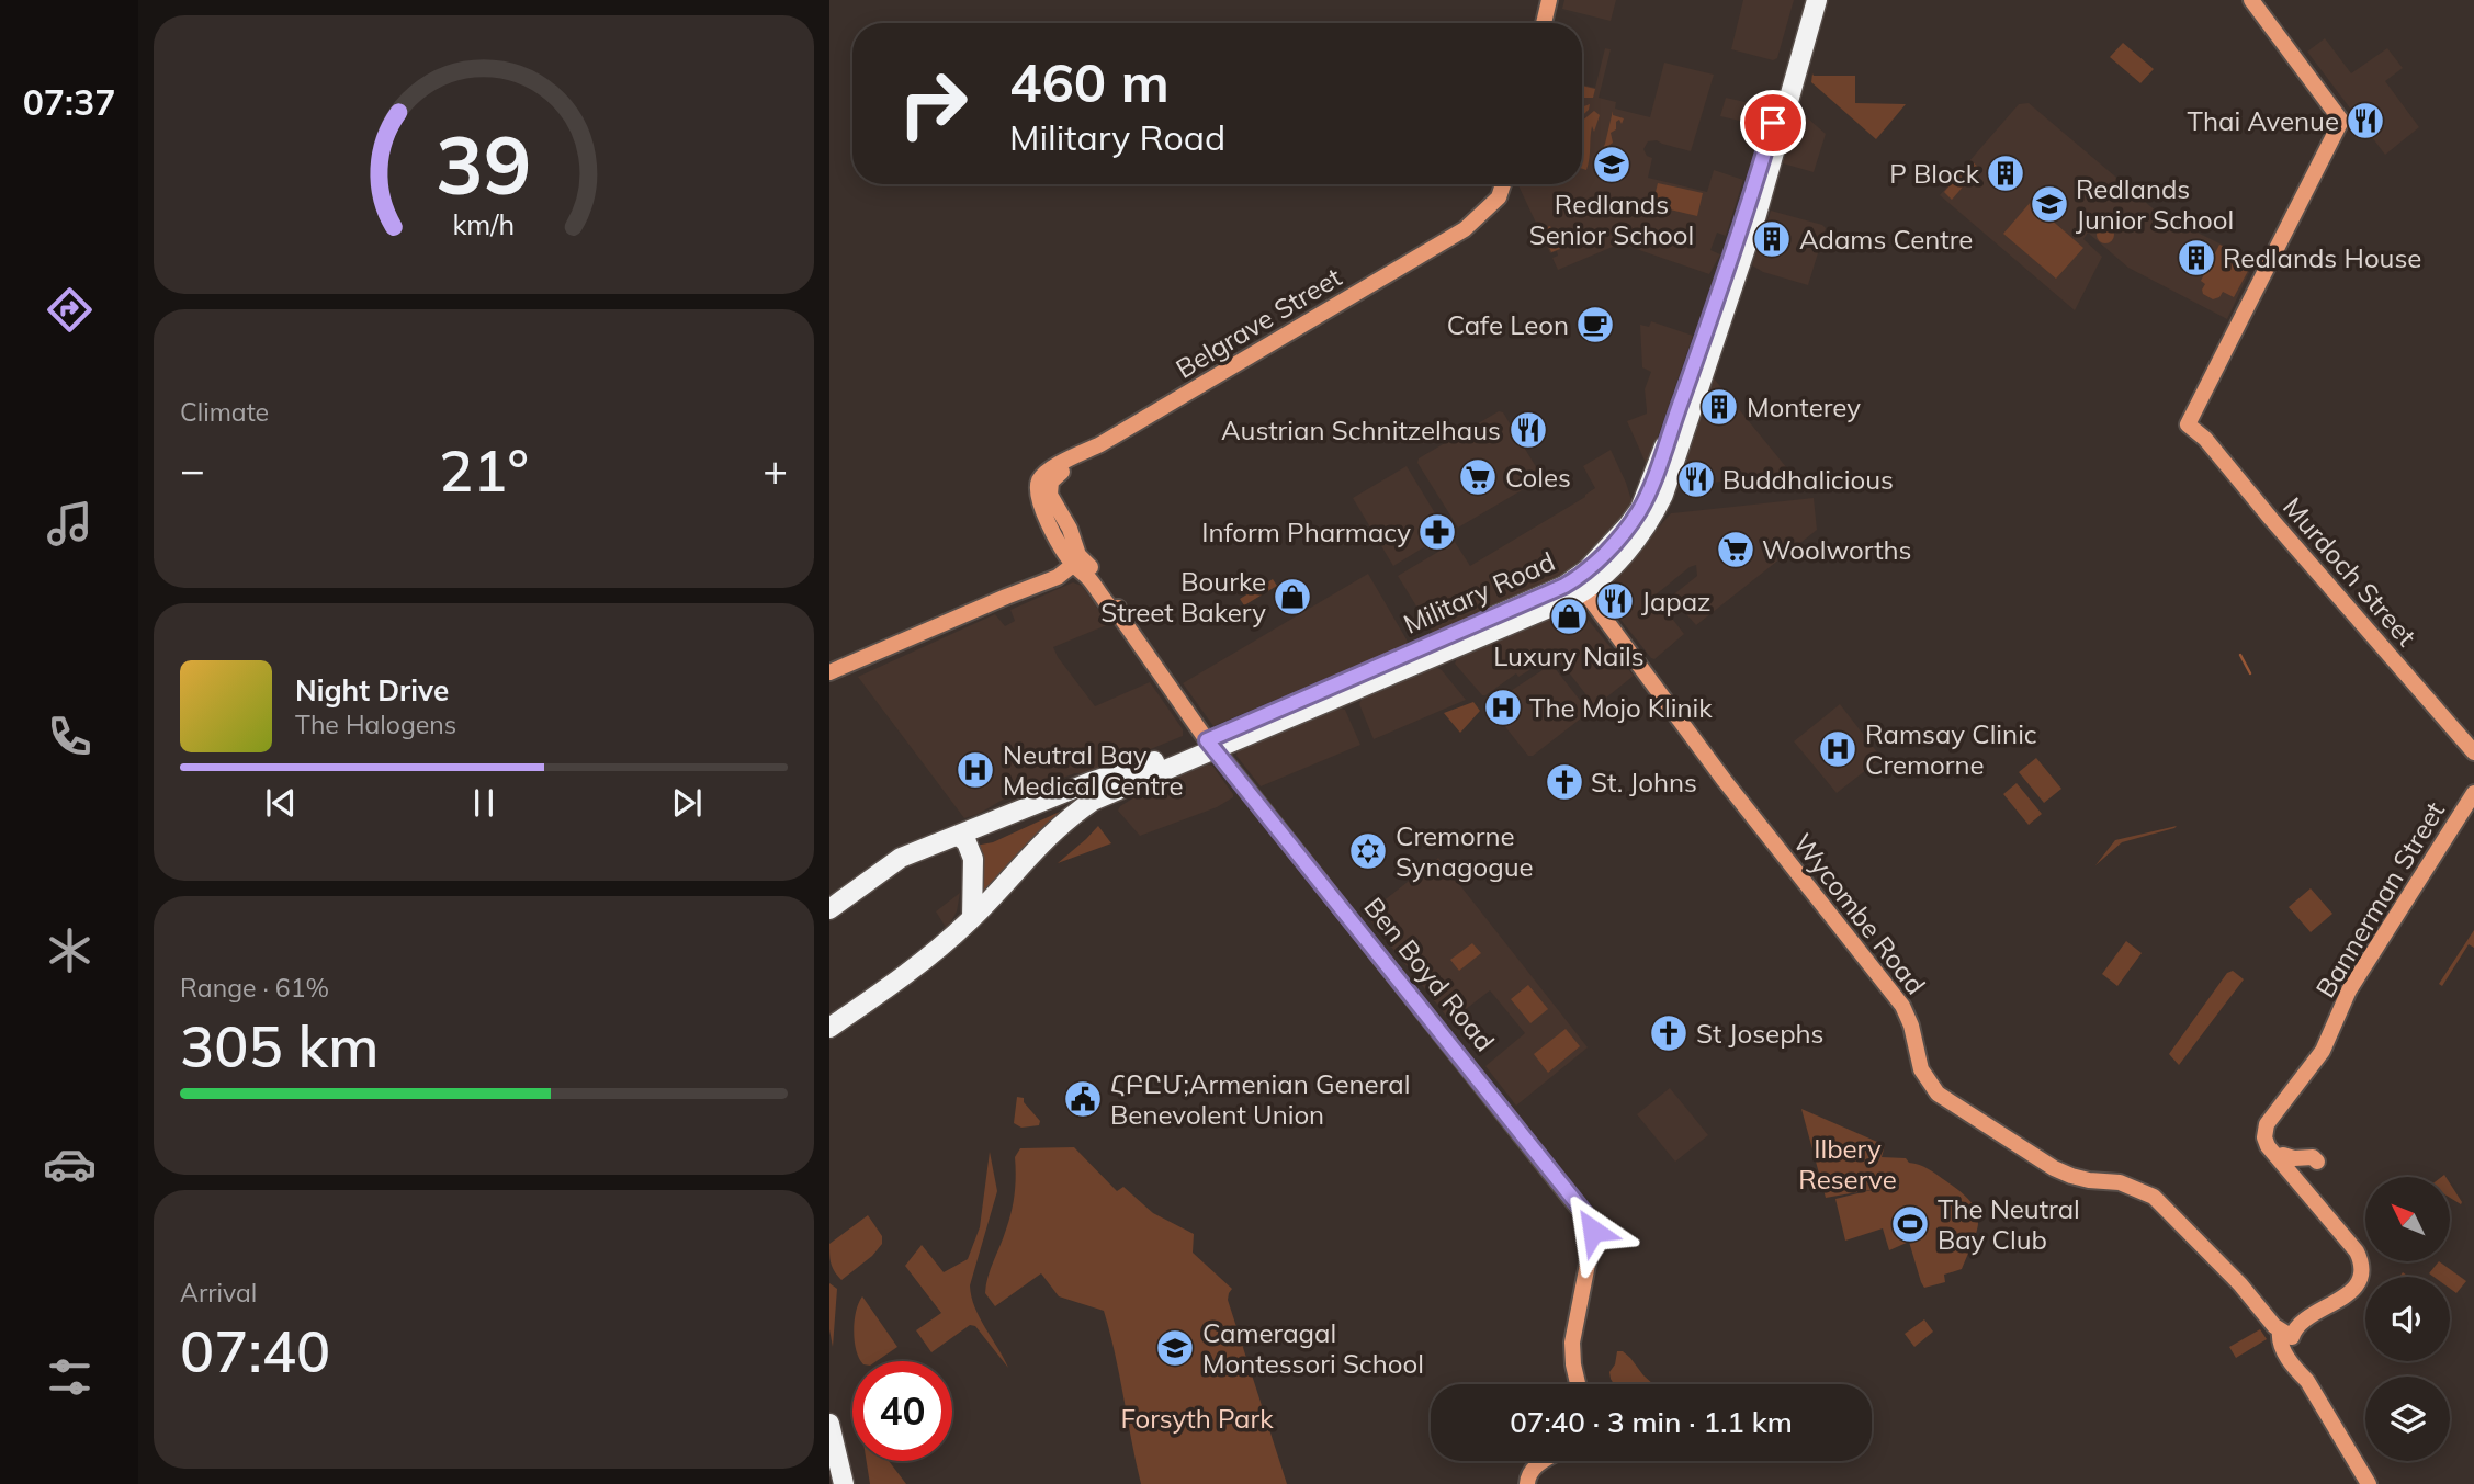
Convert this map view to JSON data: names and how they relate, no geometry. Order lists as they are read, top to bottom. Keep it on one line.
{"streets":{"highway":["Military Road"],"main road":["Belgrave Street","Murdoch Street","Bannerman Street","Wycombe Road","Ben Boyd Road"]},"crossings":[["Belgrave Street","Ben Boyd Road"],["Military Road","Wycombe Road"],["Military Road","Ben Boyd Road"]],"parks":["Ilbery Reserve","Forsyth Park"],"places":{"restaurant":["Thai Avenue","Austrian Schnitzelhaus","Buddhalicious","Japaz"],"school or university":["Redlands Senior School","Redlands Junior School","Cameragal Montessori School"],"building":["P Block","Adams Centre","Redlands House","Monterey"],"cafe":["Cafe Leon"],"supermarket":["Coles","Woolworths"],"pharmacy":["Inform Pharmacy"],"shop":["Bourke Street Bakery","Luxury Nails"],"hospital":["The Mojo Klinik","Ramsay Clinic Cremorne","Neutral Bay Medical Centre"],"church":["St. Johns","St Josephs"],"synagogue":["Cremorne Synagogue"],"public building":["ՀԲԸՄ;Armenian General Benevolent Union"],"sports":["The Neutral Bay Club"]},"north":"top left","page":{"tabs":"07:37","turn":["460 m","Military Road"],"tile":["Climate",["Range · 61%","305 km"],["Arrival","07:40"]],"heat":["−","21°","+"],"song":["Night Drive","The Halogens"],"limit":"40","trip":"07:40 · 3 min · 1.1 km","gauge":["39","km/h"]}}
